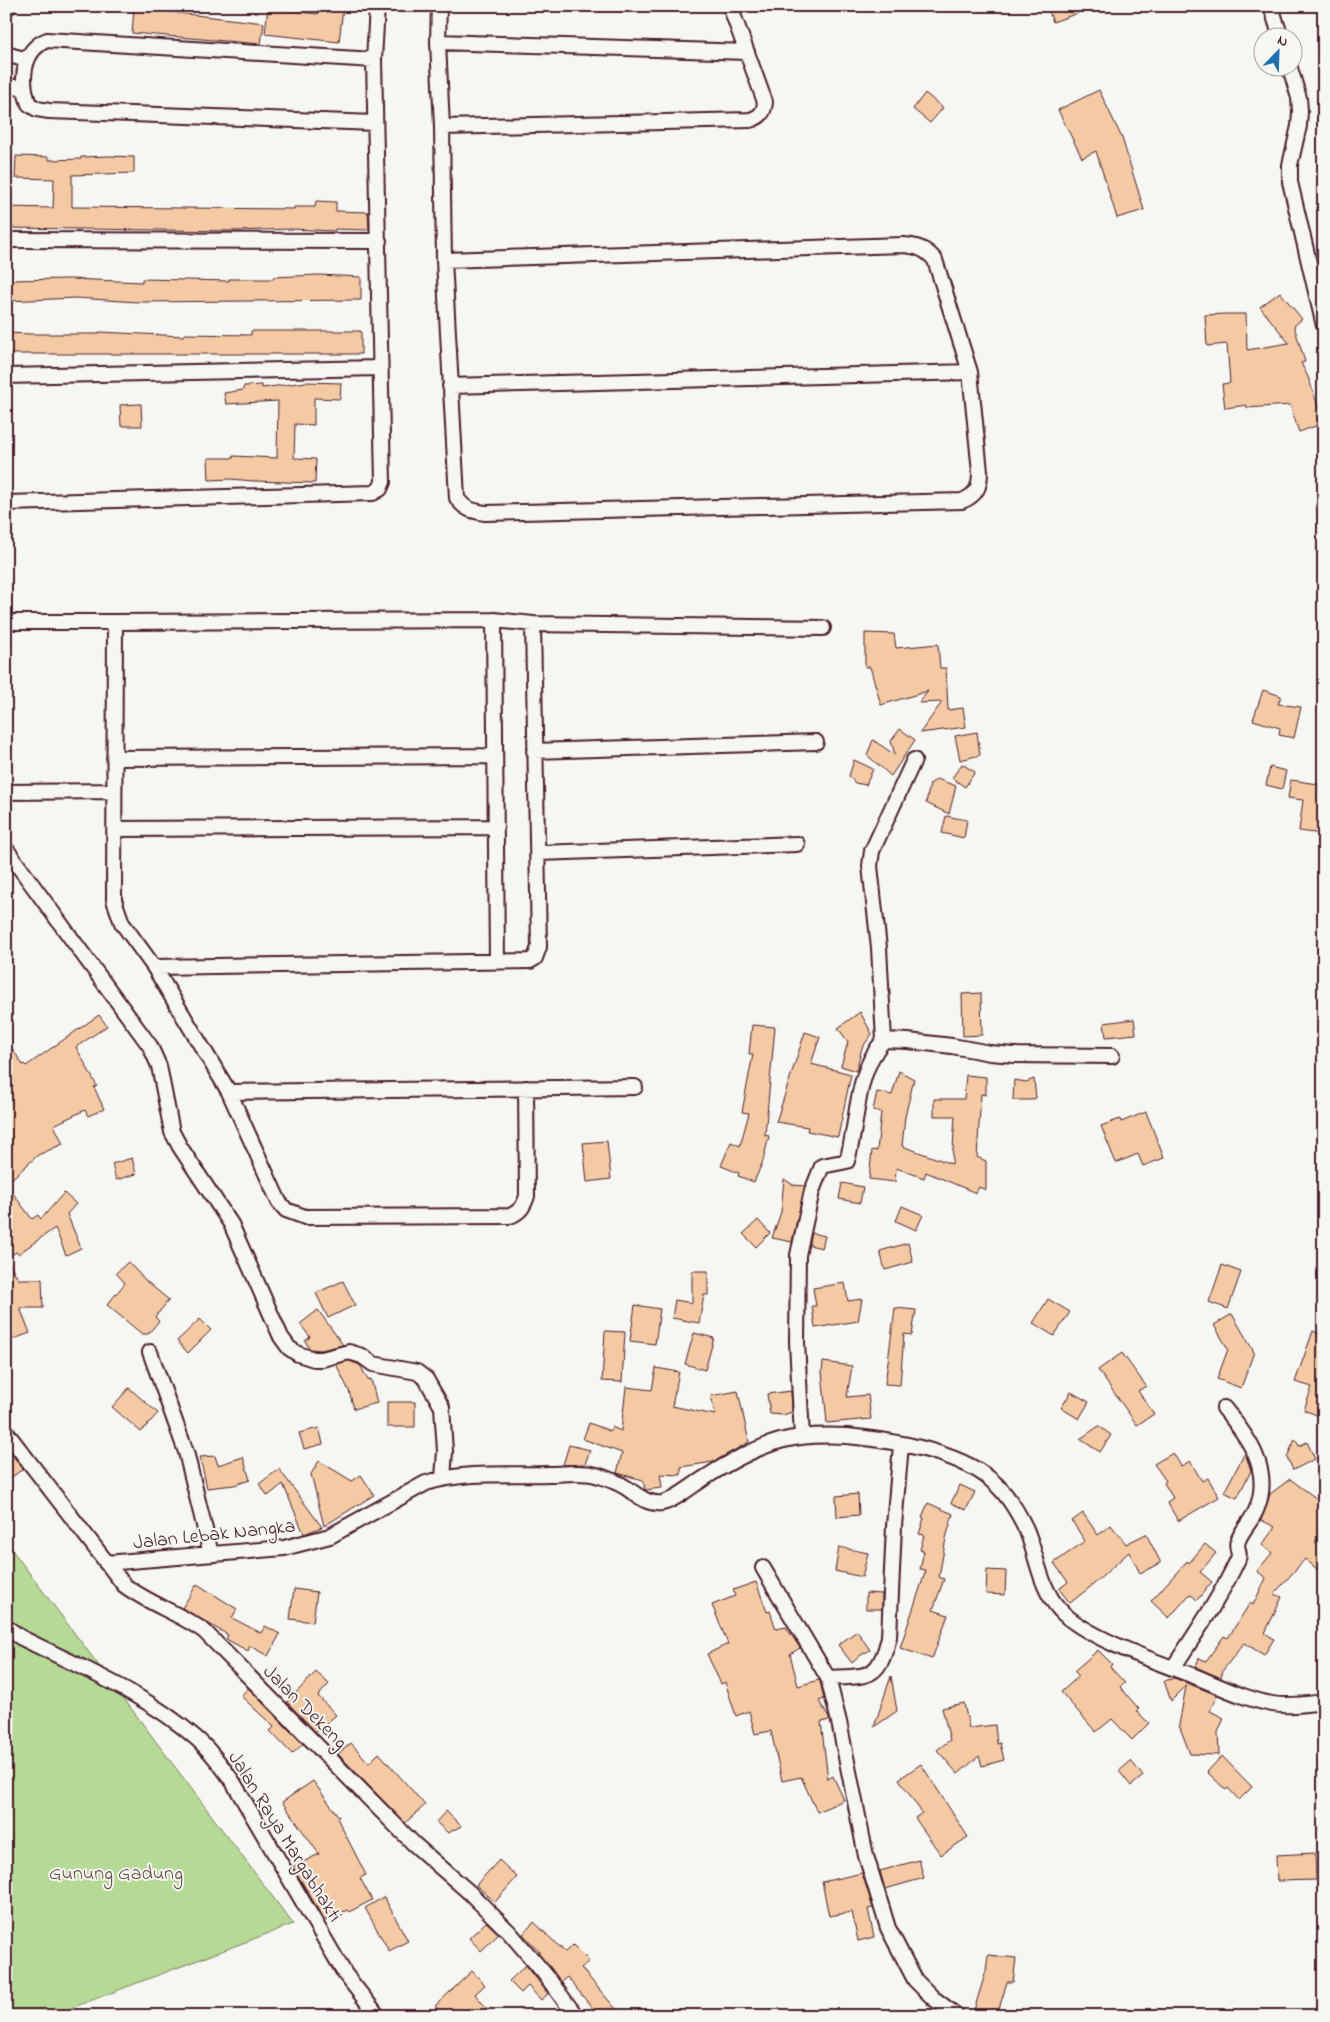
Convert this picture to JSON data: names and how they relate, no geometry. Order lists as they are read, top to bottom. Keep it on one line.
{"streets":{"street":["Jalan Lebak Nangka","Jalan Dekeng","Jalan Raya Margabhakti"]},"crossings":[["Jalan Lebak Nangka","Jalan Dekeng"]],"parks":["Gunung Gadung"],"north":"top right"}
